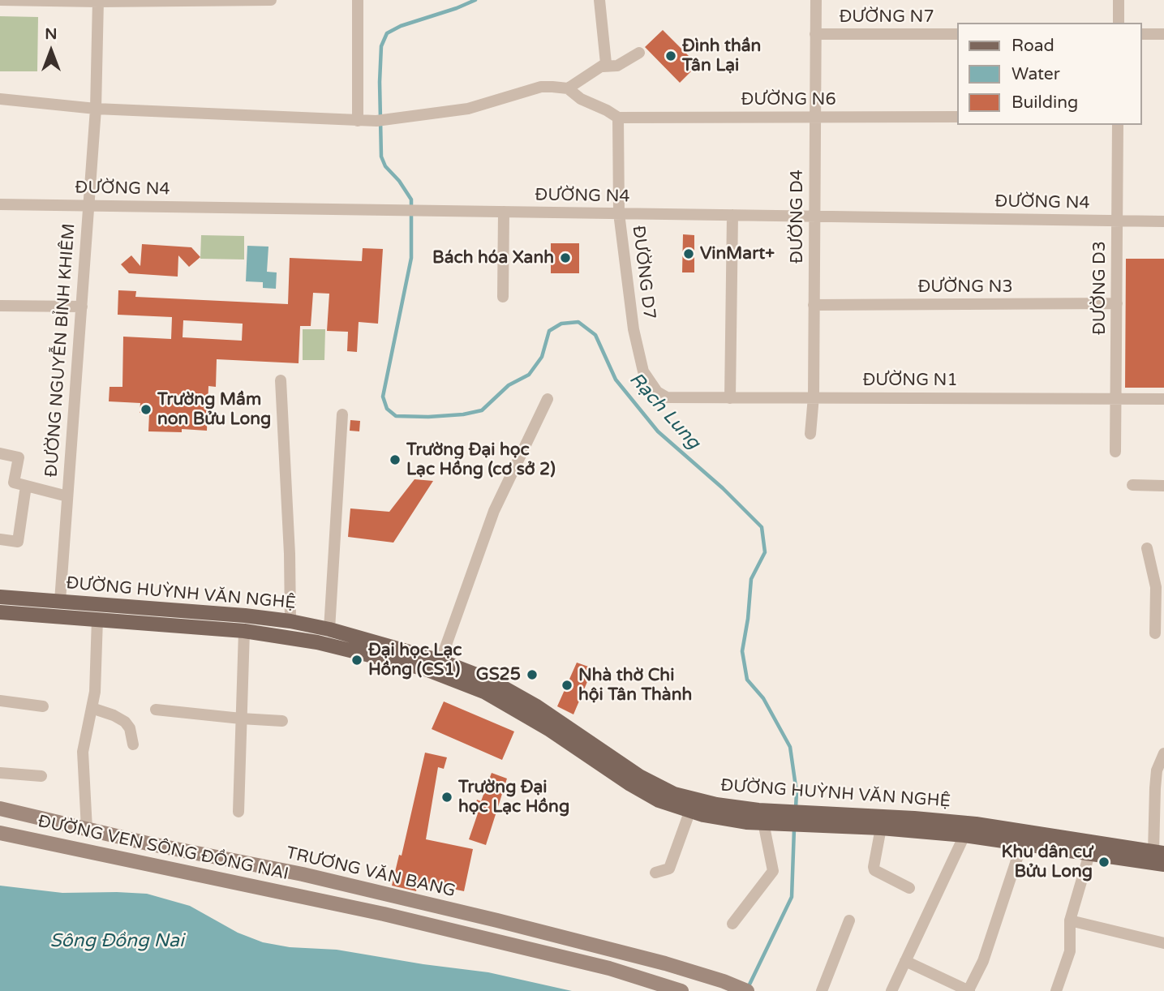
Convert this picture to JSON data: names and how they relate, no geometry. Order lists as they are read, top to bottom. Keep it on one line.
{"streets":{"main road":["ĐƯỜNG HUỲNH VĂN NGHỆ","ĐƯỜNG VEN SÔNG ĐỒNG NAI","TRƯƠNG VĂN BANG"],"street":["ĐƯỜNG N7","ĐƯỜNG N6","ĐƯỜNG N4","ĐƯỜNG D4","ĐƯỜNG D7","ĐƯỜNG N3","ĐƯỜNG D3","ĐƯỜNG NGUYỄN BỈNH KHIÊM","ĐƯỜNG N1"]},"crossings":[["ĐƯỜNG N7","ĐƯỜNG D4"],["ĐƯỜNG N6","ĐƯỜNG D4"],["ĐƯỜNG N6","ĐƯỜNG D7"],["ĐƯỜNG N4","ĐƯỜNG D4"],["ĐƯỜNG N4","ĐƯỜNG D7"],["ĐƯỜNG N4","ĐƯỜNG D3"],["ĐƯỜNG N4","ĐƯỜNG NGUYỄN BỈNH KHIÊM"],["ĐƯỜNG D4","ĐƯỜNG N3"],["ĐƯỜNG D4","ĐƯỜNG N1"],["ĐƯỜNG D7","ĐƯỜNG N1"],["ĐƯỜNG N3","ĐƯỜNG D3"],["ĐƯỜNG D3","ĐƯỜNG N1"],["ĐƯỜNG NGUYỄN BỈNH KHIÊM","ĐƯỜNG HUỲNH VĂN NGHỆ"]],"water":["Rạch Lung","Sông Đồng Nai"],"places":["Đình thần Tân Lại","VinMart+","Bách hóa Xanh","Trường Mầm non Bửu Long","Trường Đại học Lạc Hồng (cơ sở 2)","Đại học Lạc Hồng (CS1)","GS25","Nhà thờ Chi hội Tân Thành","Trường Đại học Lạc Hồng","Khu dân cư Bửu Long"],"legend":["Road","Water","Building"],"north":"top"}
